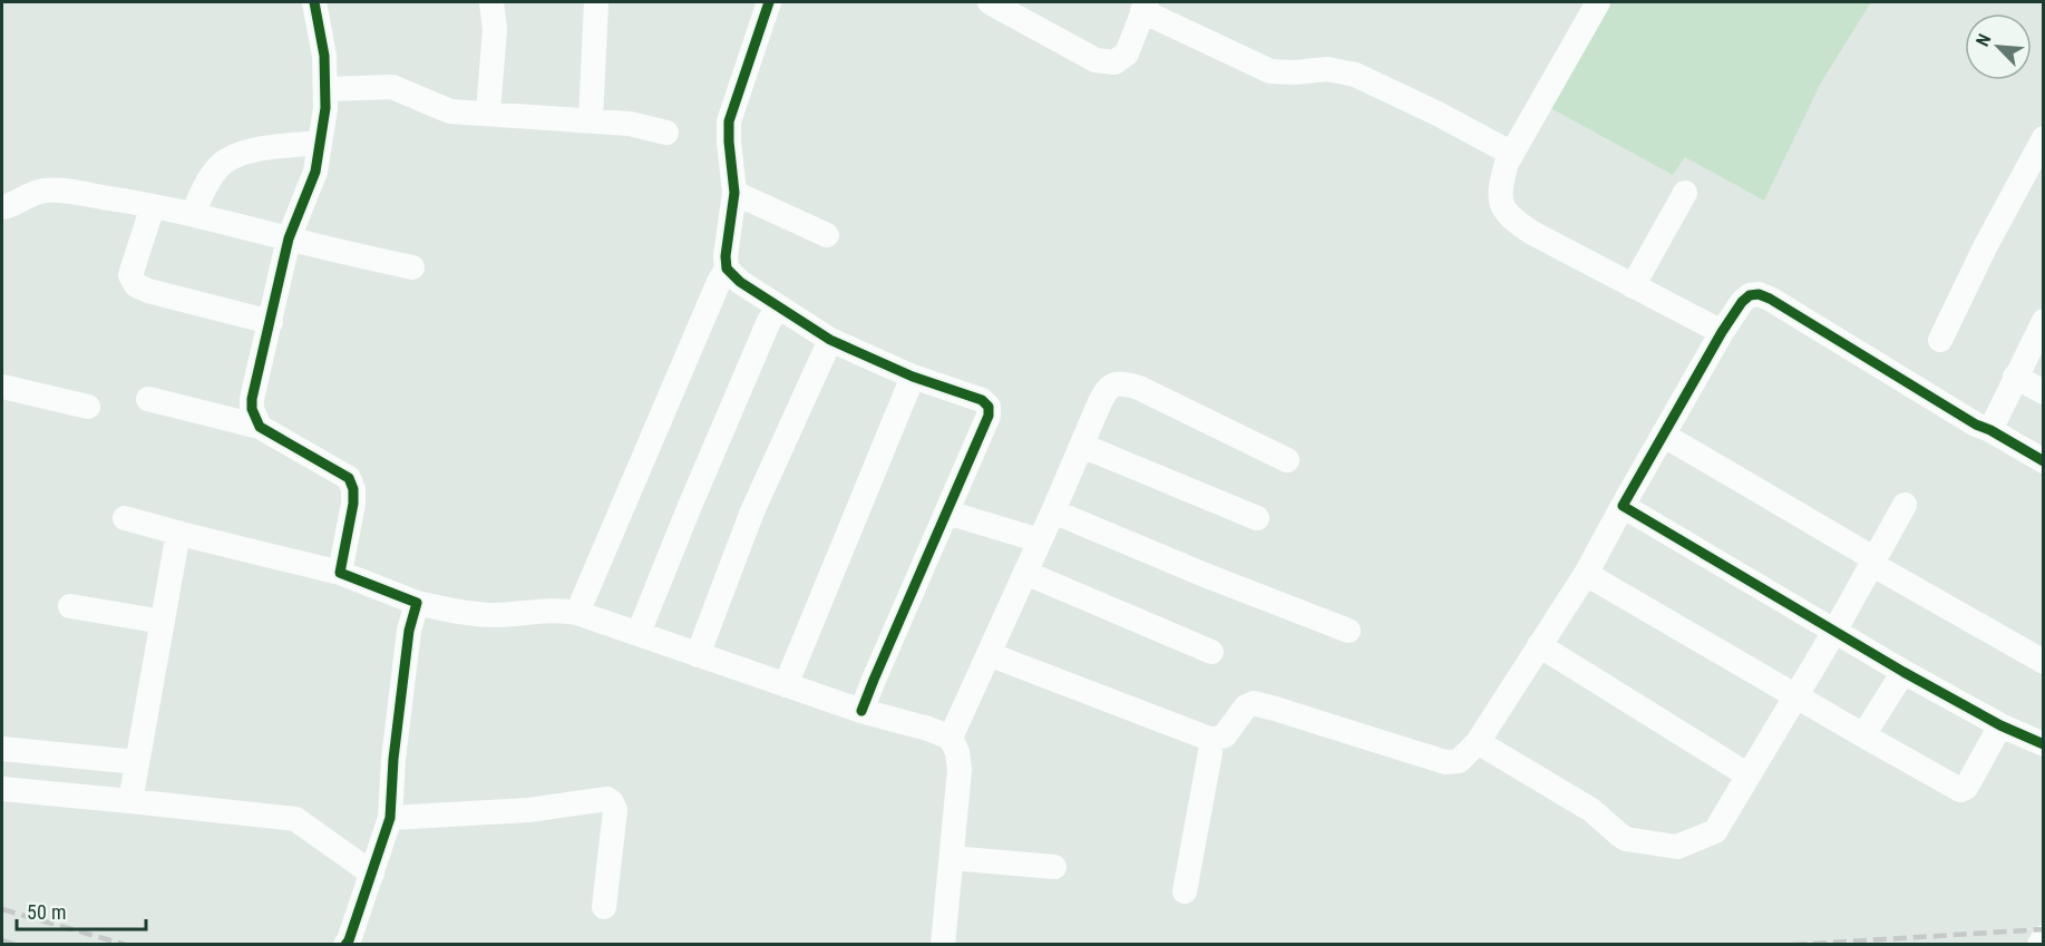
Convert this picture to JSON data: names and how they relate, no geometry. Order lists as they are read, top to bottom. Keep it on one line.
{"scale_bar":"50 m","north":"top left"}
